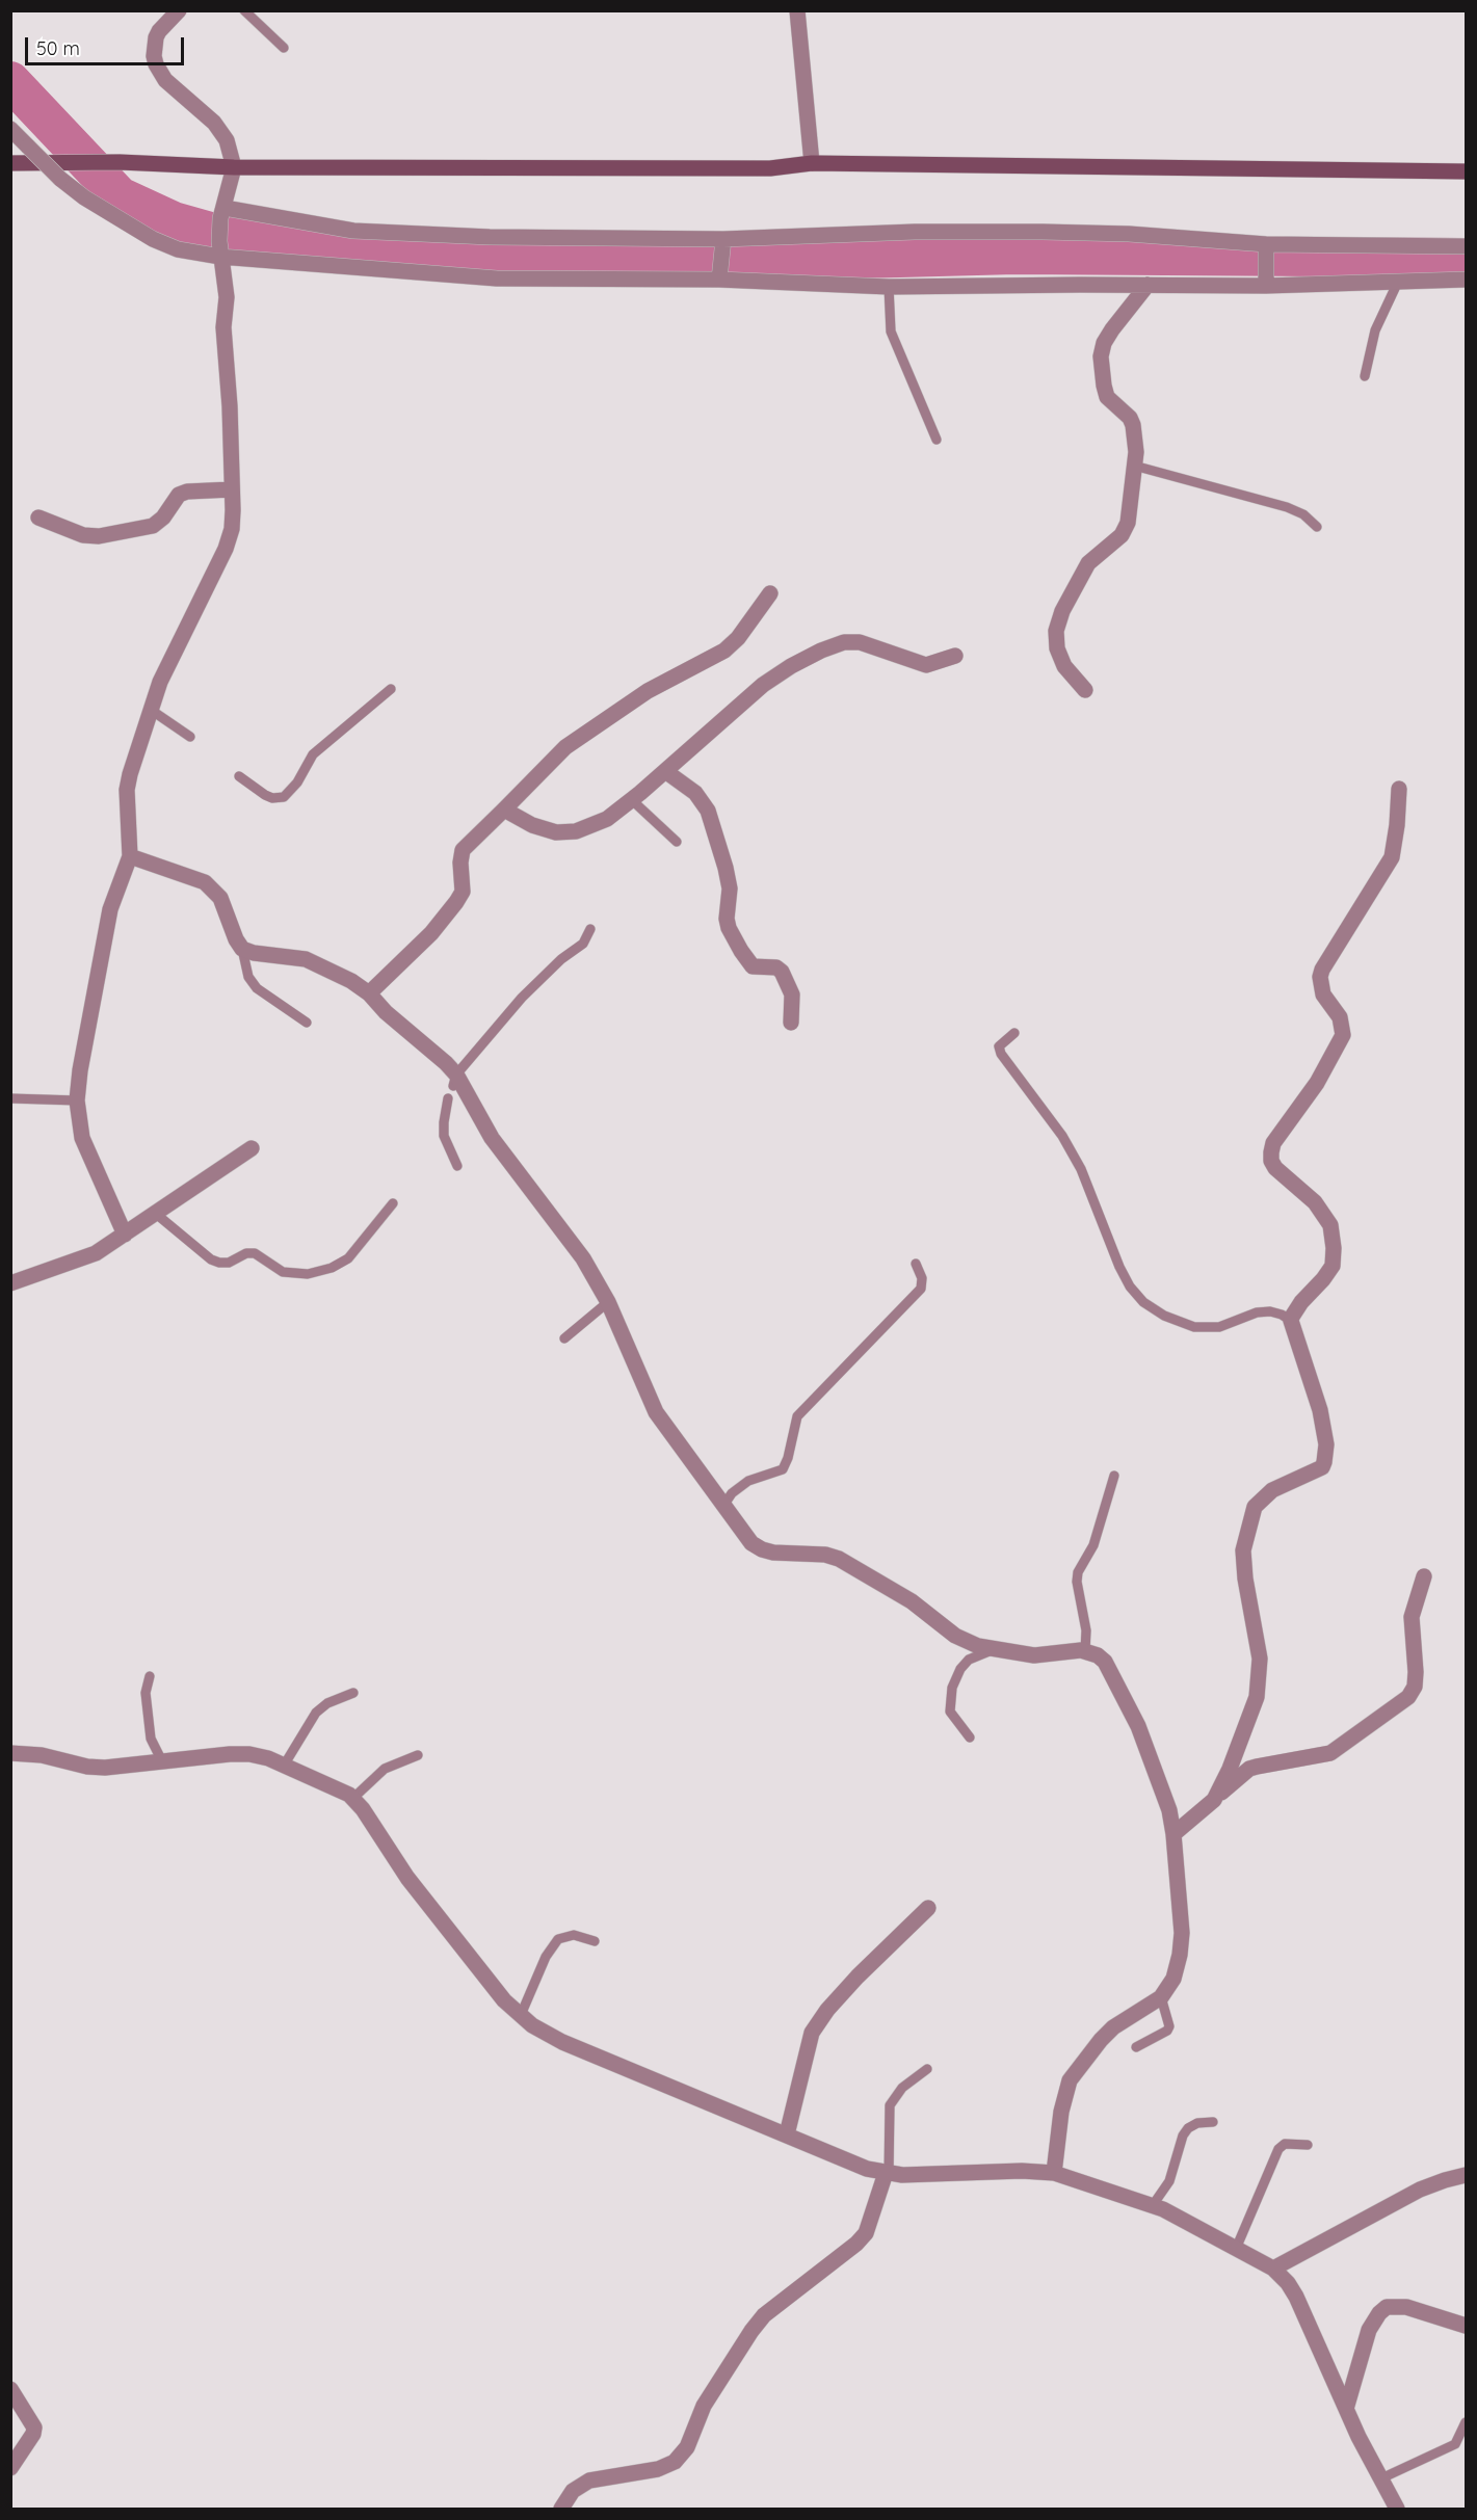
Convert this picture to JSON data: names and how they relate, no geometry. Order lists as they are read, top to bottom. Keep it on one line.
{"scale_bar":"50 m"}
